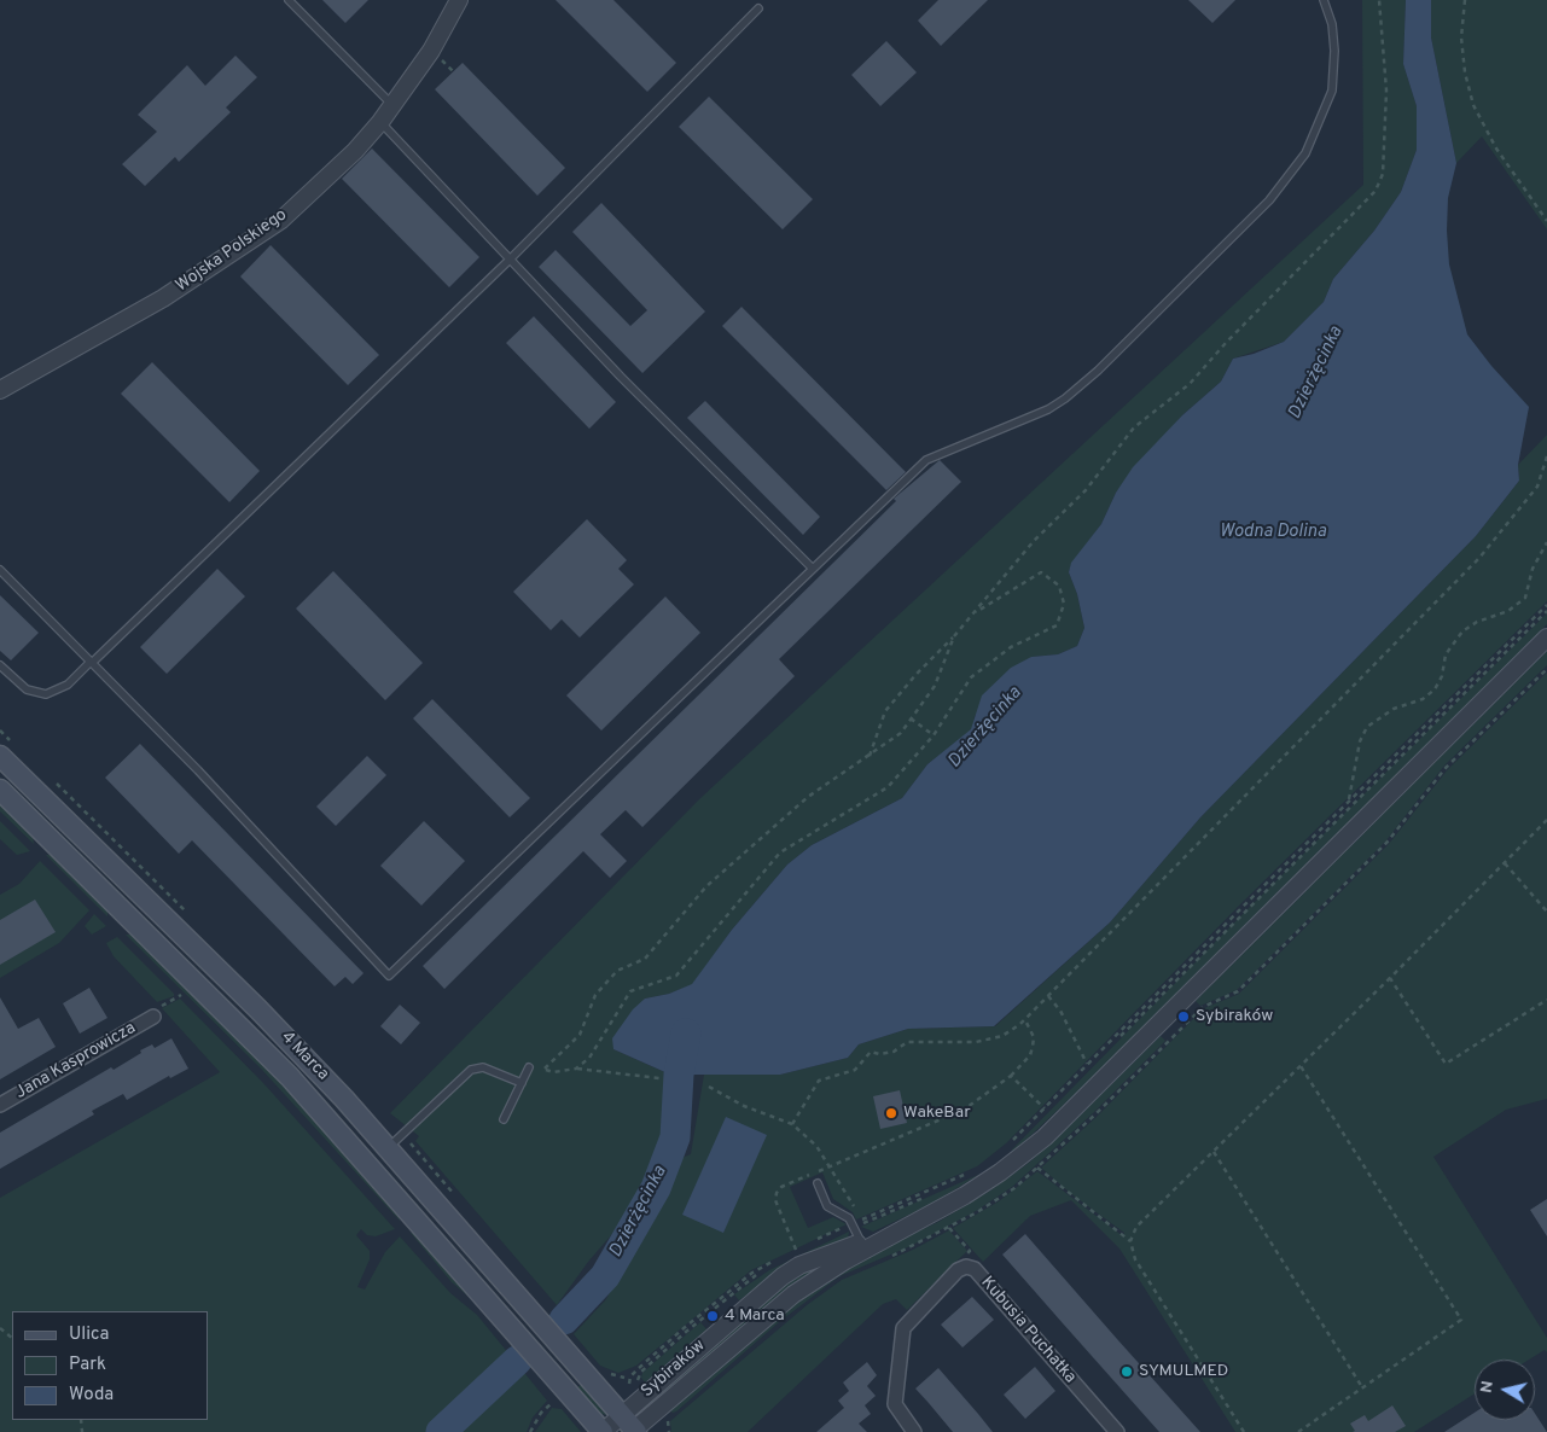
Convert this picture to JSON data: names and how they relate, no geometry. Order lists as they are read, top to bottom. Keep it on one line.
{"streets":{"main road":["4 Marca"],"street":["Wojska Polskiego","Jana Kasprowicza","Kubusia Puchatka","Sybiraków"]},"crossings":[["4 Marca","Sybiraków"]],"water":["Dzierżęcinka","Wodna Dolina"],"places":["Sybiraków","WakeBar","4 Marca","SYMULMED"],"legend":["Ulica","Park","Woda"],"north":"left"}
